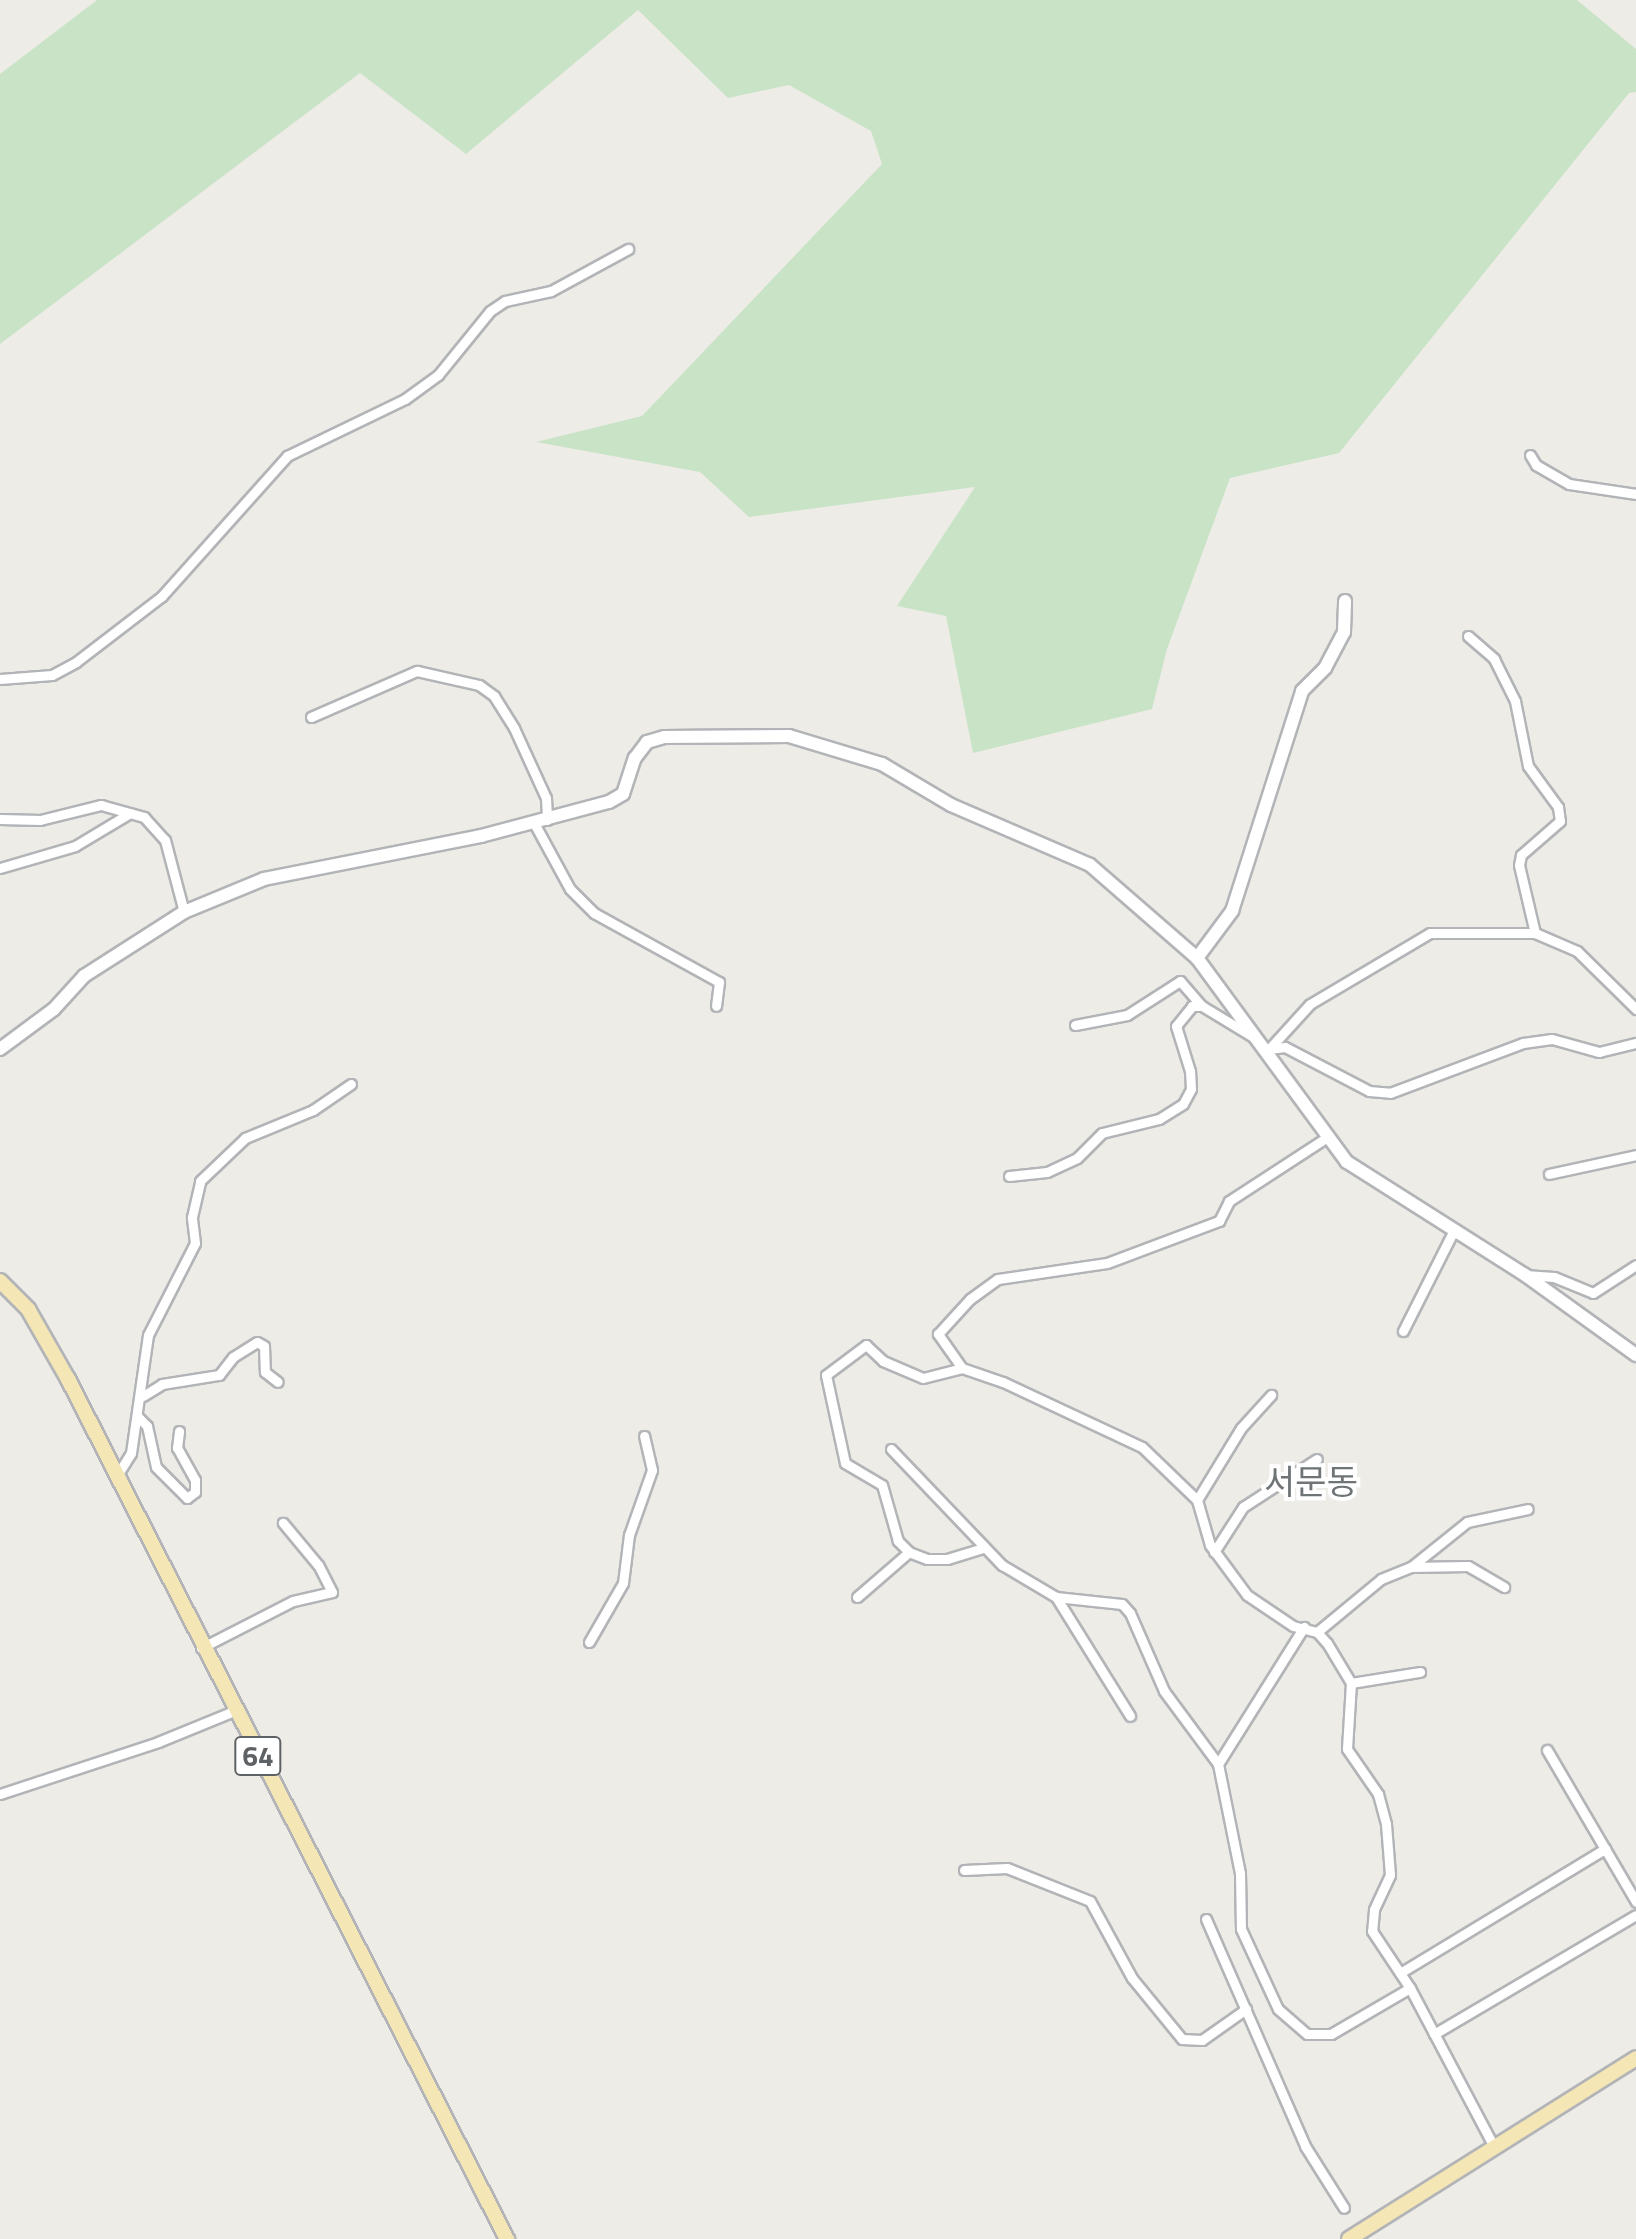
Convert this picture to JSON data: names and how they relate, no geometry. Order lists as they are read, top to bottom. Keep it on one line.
{"streets":{"main road":["64"]},"districts":["서문동"]}
